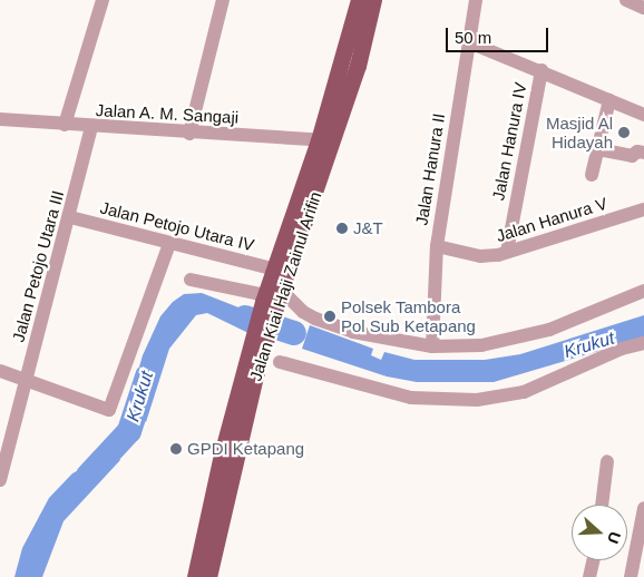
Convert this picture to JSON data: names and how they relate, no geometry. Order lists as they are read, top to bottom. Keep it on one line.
{"streets":{"main road":["Jalan Kiai Haji Zainul Arifin"],"street":["Jalan A. M. Sangaji","Jalan Hanura IV","Jalan Hanura II","Jalan Hanura V","Jalan Petojo Utara IV","Jalan Petojo Utara III"]},"crossings":[["Jalan A. M. Sangaji","Jalan Petojo Utara III"],["Jalan A. M. Sangaji","Jalan Kiai Haji Zainul Arifin"],["Jalan Hanura IV","Jalan Hanura V"],["Jalan Hanura II","Jalan Hanura V"],["Jalan Petojo Utara IV","Jalan Petojo Utara III"]],"water":["Krukut"],"places":["Masjid Al Hidayah","J&T","Polsek Tambora Pol Sub Ketapang","GPDI Ketapang"],"scale_bar":"50 m","north":"right"}
